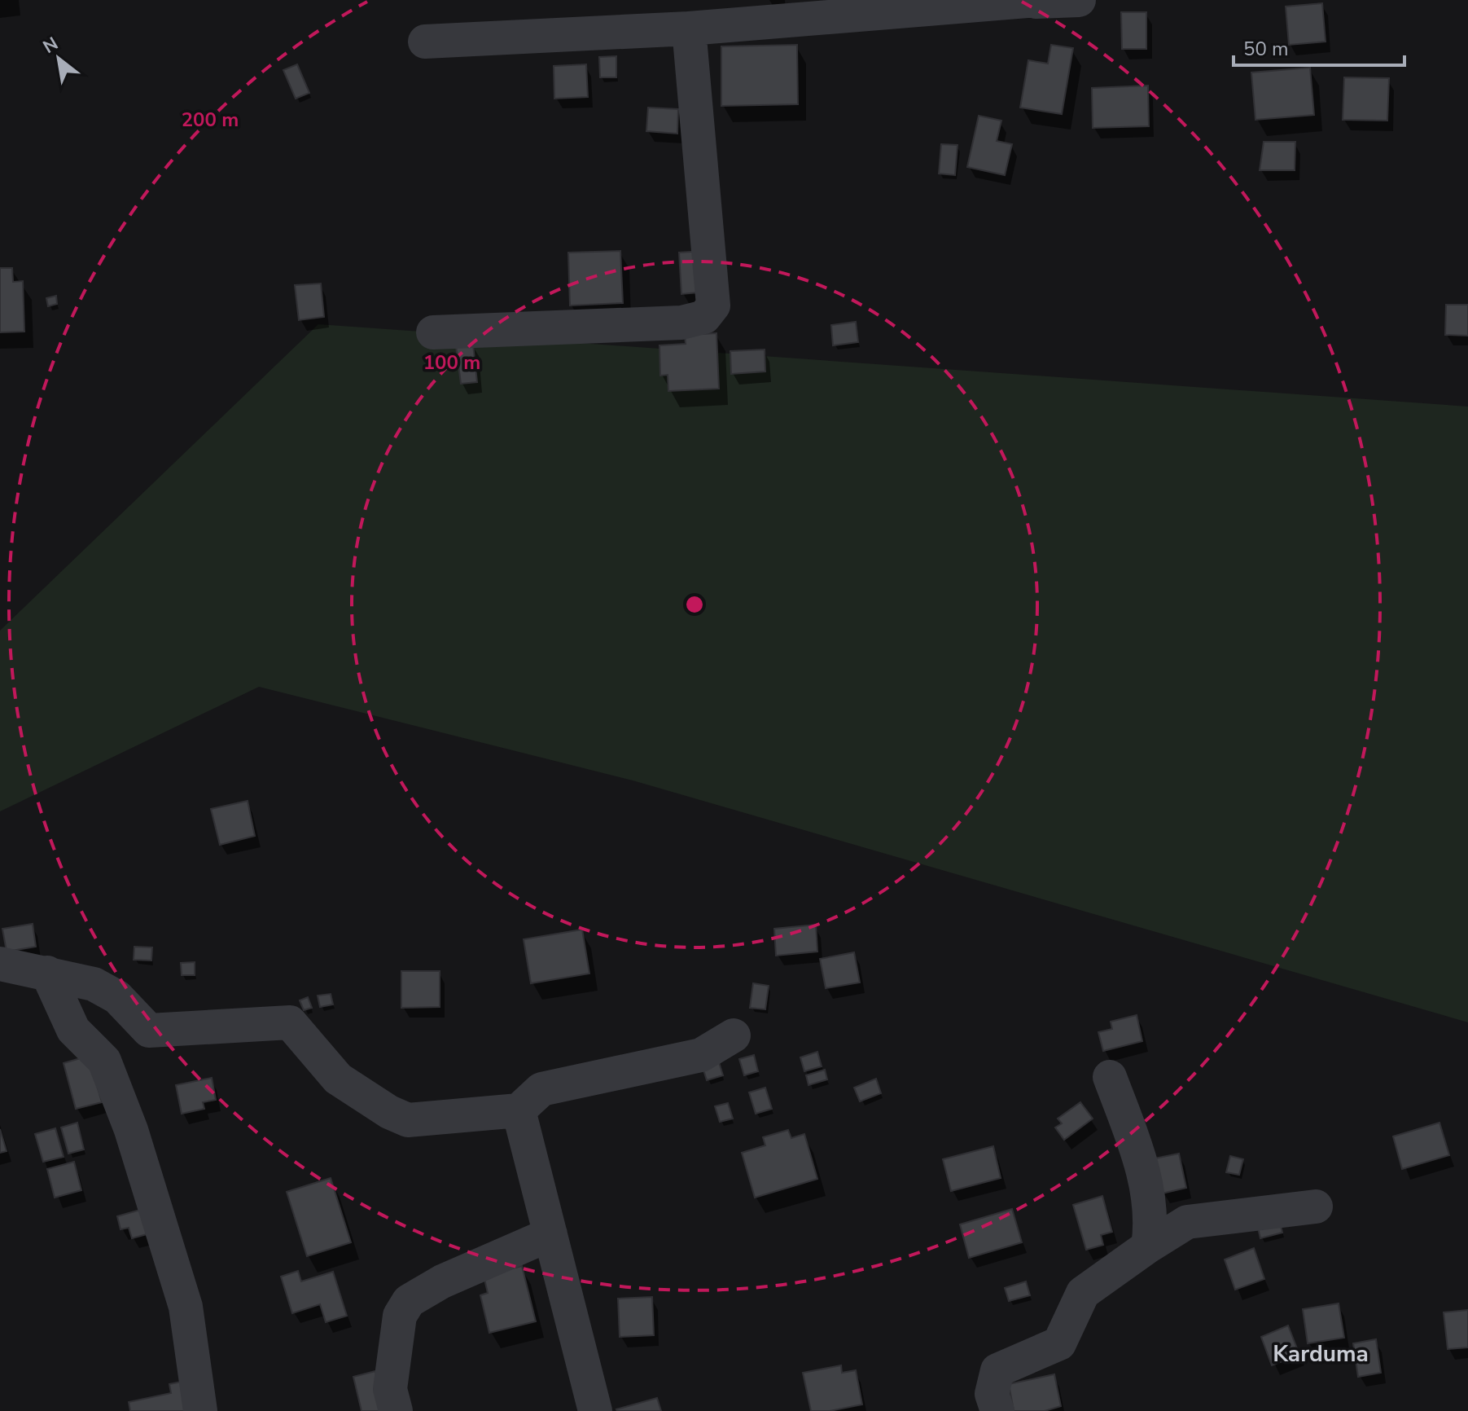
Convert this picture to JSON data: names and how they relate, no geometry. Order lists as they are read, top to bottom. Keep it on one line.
{"districts":["Karduma"],"scale_bar":"50 m","north":"top left","rings":["200 m","100 m"]}
